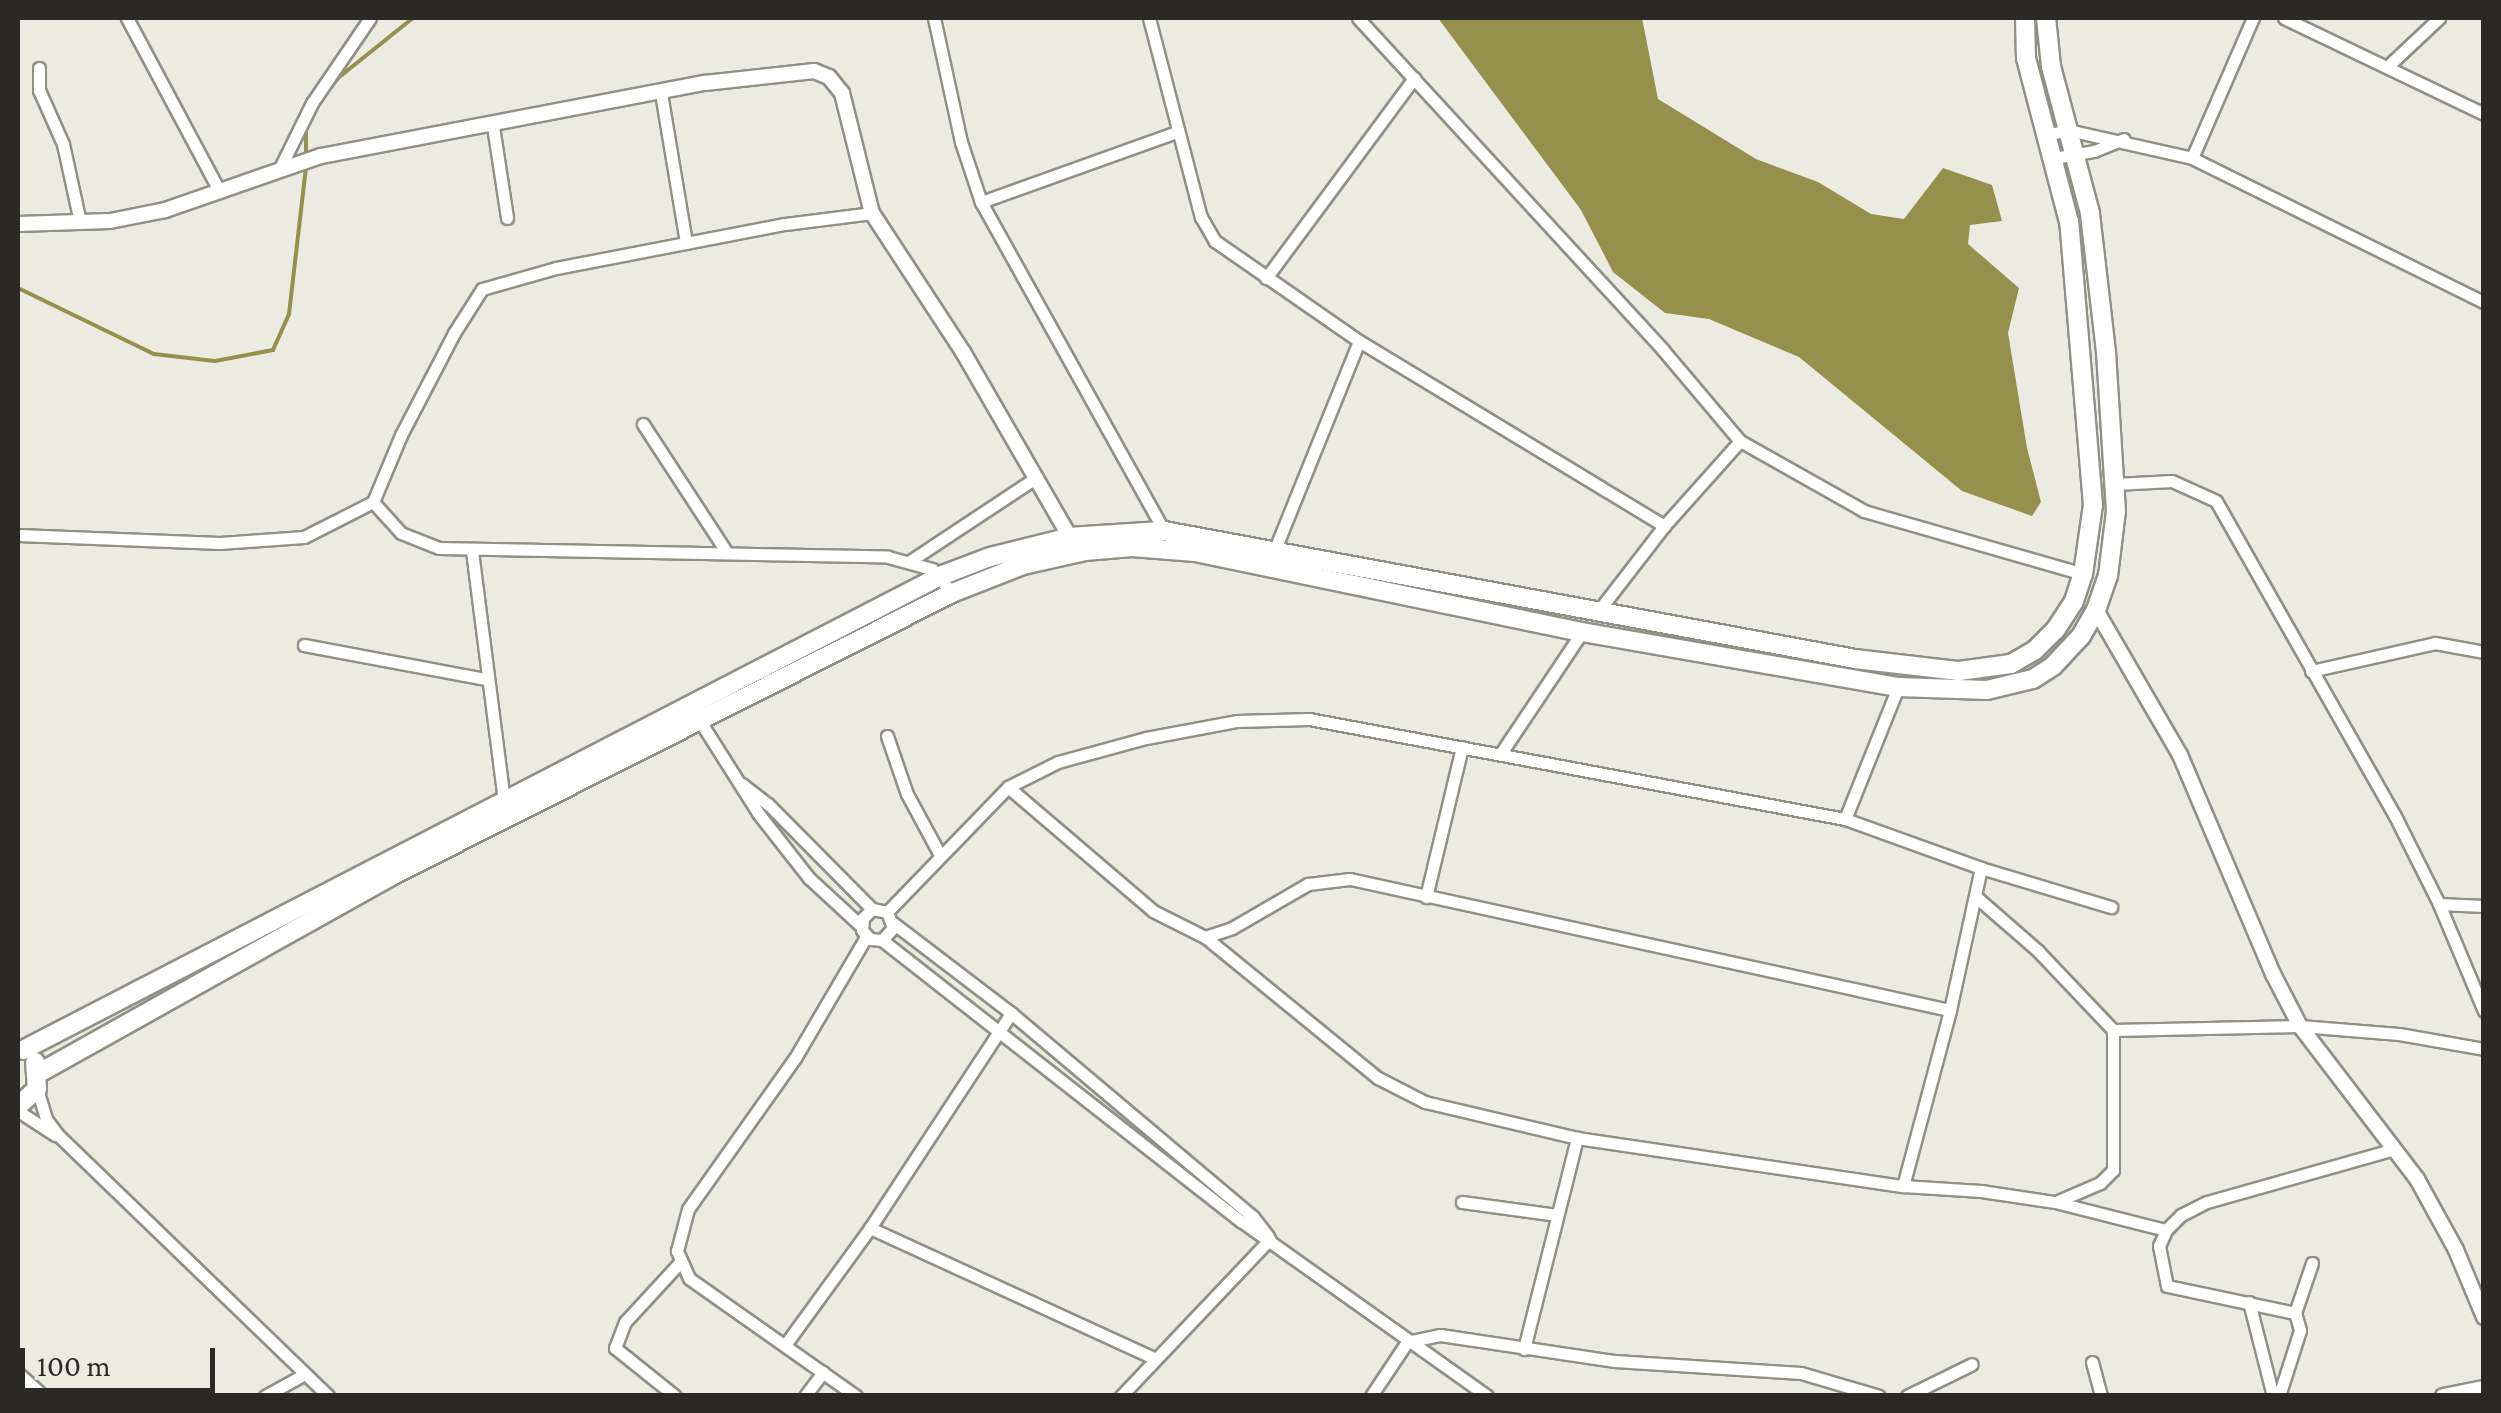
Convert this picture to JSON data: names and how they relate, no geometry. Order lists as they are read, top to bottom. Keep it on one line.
{"scale_bar":"100 m"}
